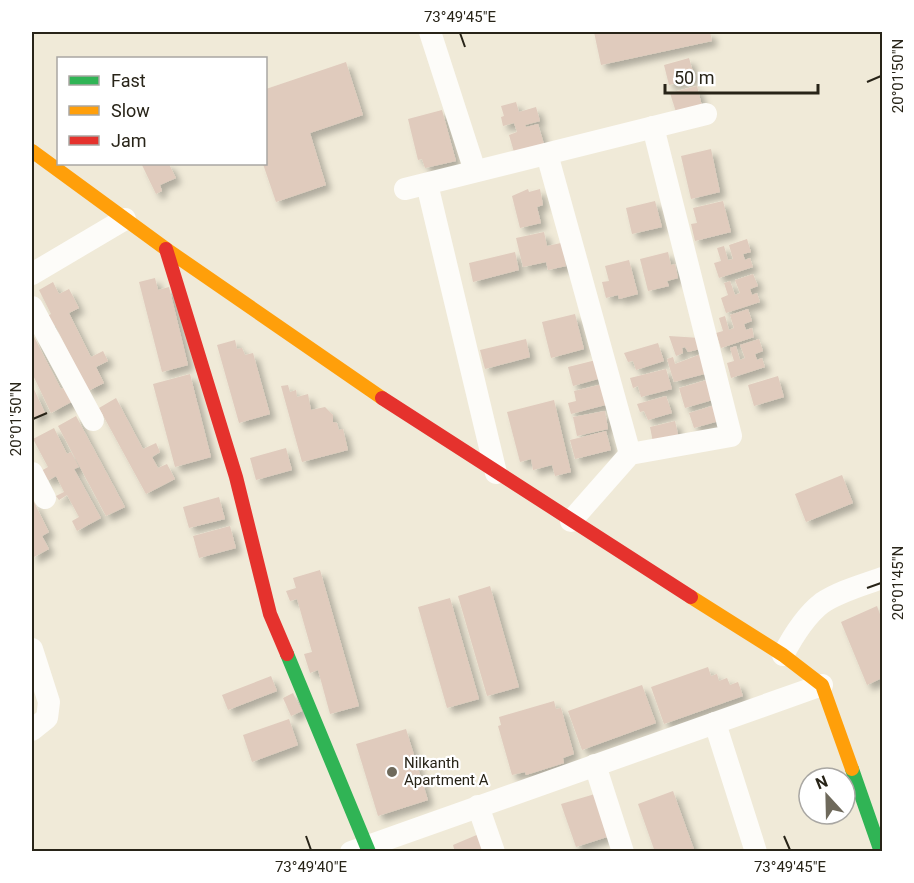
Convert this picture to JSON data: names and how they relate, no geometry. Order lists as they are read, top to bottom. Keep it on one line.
{"places":["Nilkanth Apartment A"],"legend":["Fast","Slow","Jam"],"scale_bar":"50 m","north":"top","coordinates":["73°49'45\"E","20°01'50\"N","20°01'45\"N","73°49'40\"E"]}
